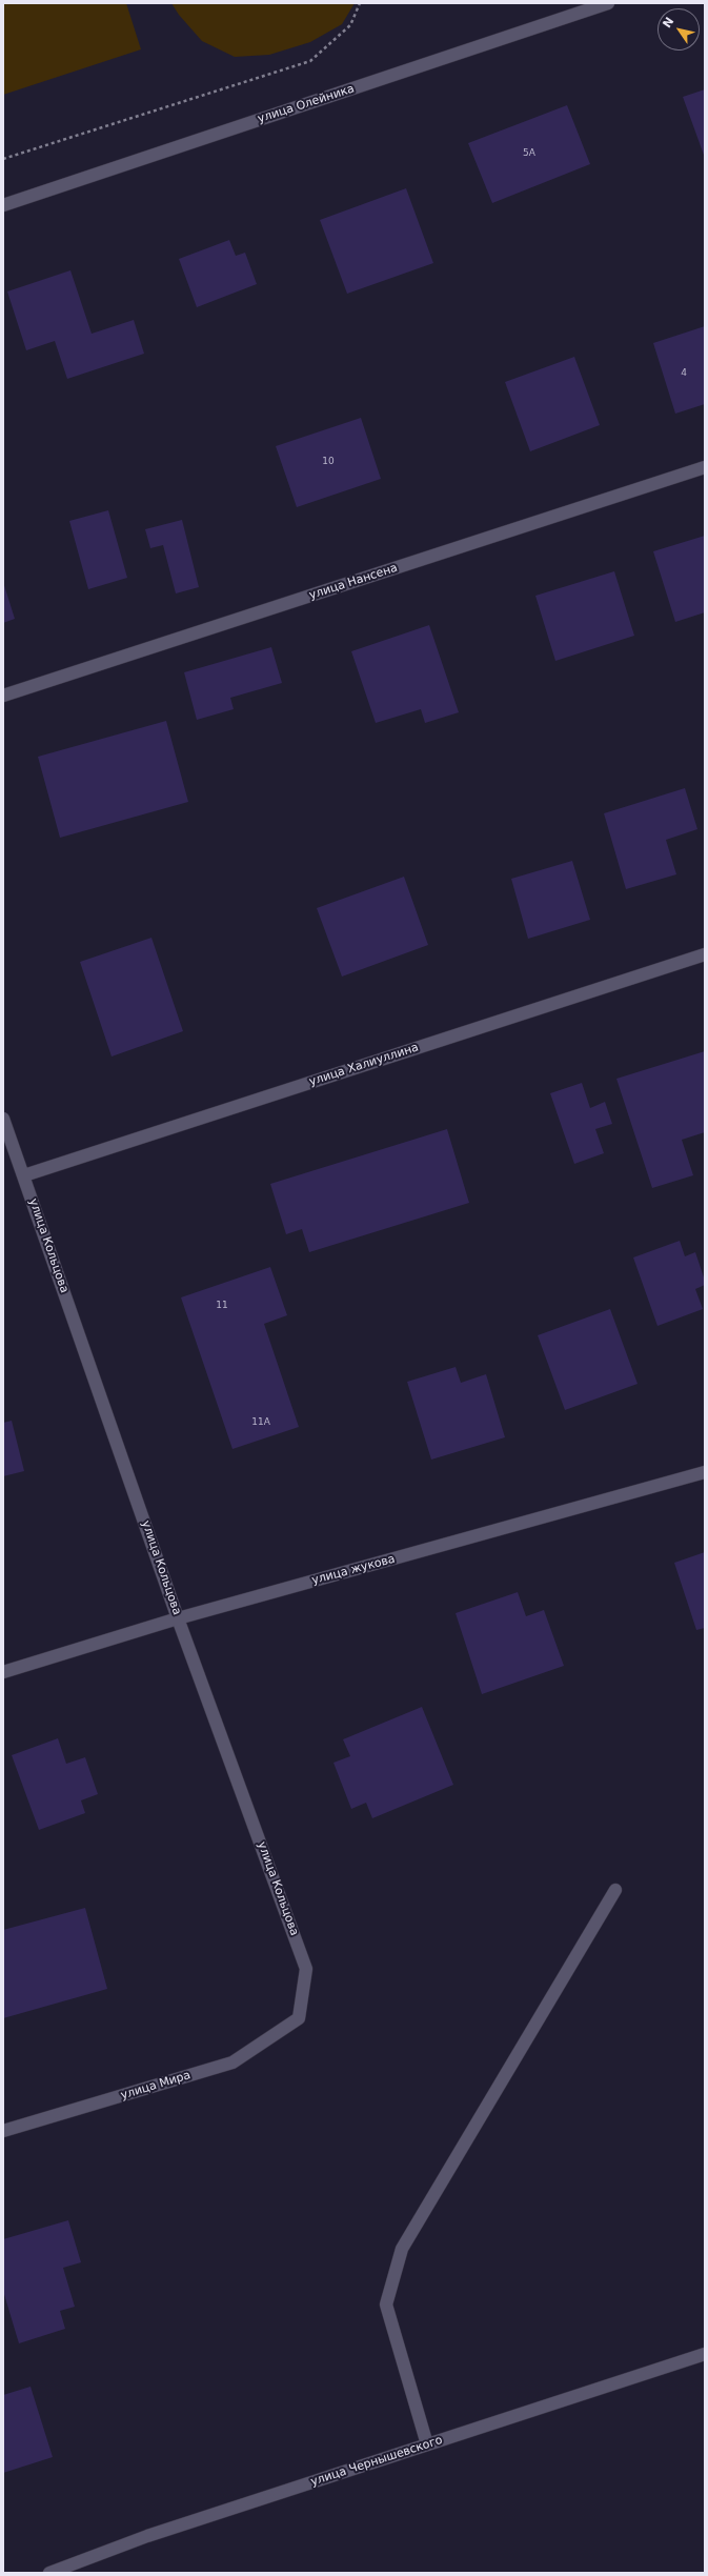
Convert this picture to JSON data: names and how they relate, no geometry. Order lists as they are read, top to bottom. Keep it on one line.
{"streets":{"street":["улица Олейника","улица Нансена","улица Халиуллина","улица Кольцова","улица жукова","улица Мира","улица Чернышевского"]},"crossings":[["улица Халиуллина","улица Кольцова"],["улица Кольцова","улица жукова"],["улица Кольцова","улица Мира"]],"house_numbers":["5А","4","10","11","11А"],"north":"top left"}
